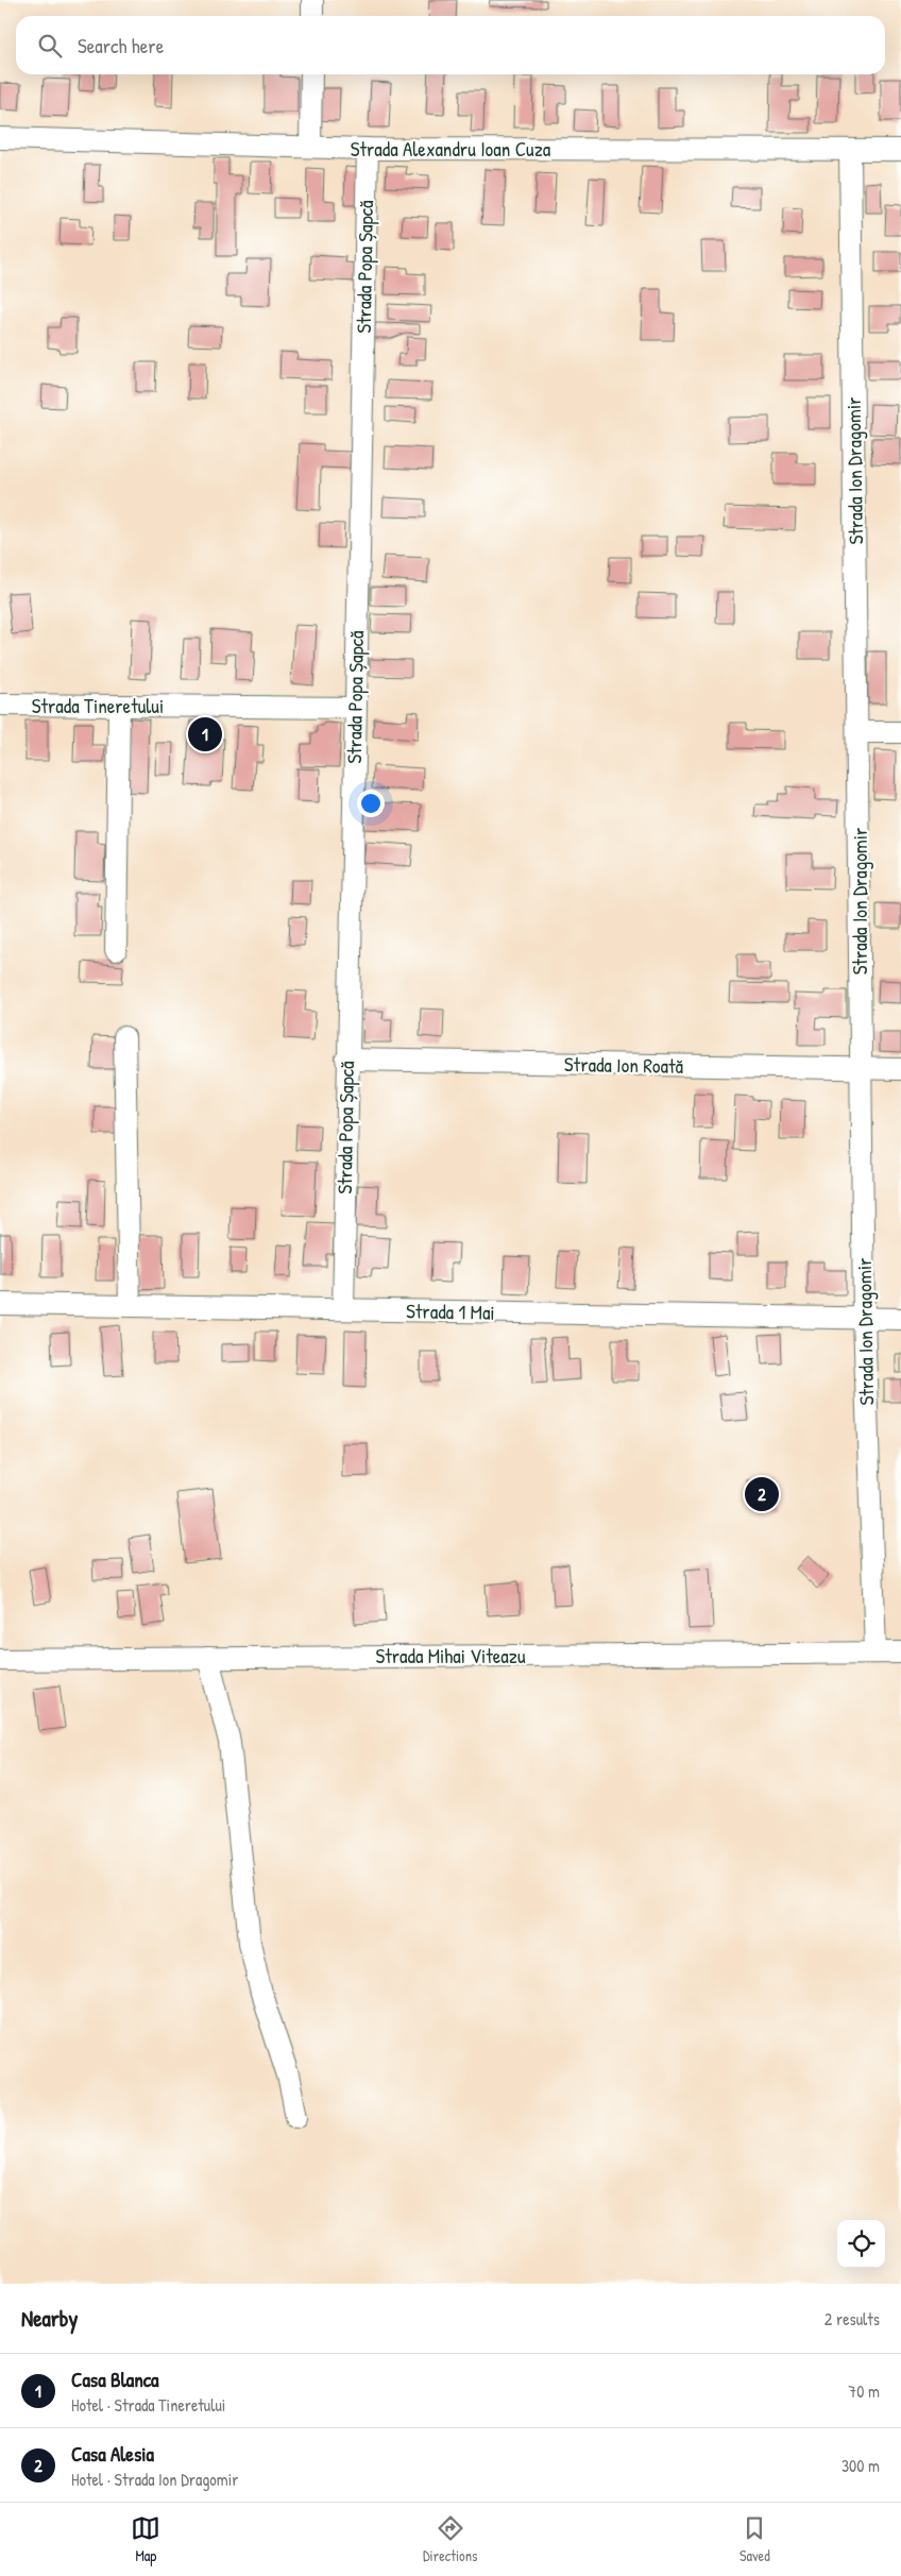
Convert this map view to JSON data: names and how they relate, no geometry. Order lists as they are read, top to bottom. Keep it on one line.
{"streets":{"street":["Strada Alexandru Ioan Cuza","Strada Popa Șapcă","Strada Ion Dragomir","Strada Tineretului","Strada Ion Roată","Strada 1 Mai","Strada Mihai Viteazu"]},"crossings":[["Strada Alexandru Ioan Cuza","Strada Popa Șapcă"],["Strada Alexandru Ioan Cuza","Strada Ion Dragomir"],["Strada Popa Șapcă","Strada Tineretului"],["Strada Popa Șapcă","Strada Ion Roată"],["Strada Popa Șapcă","Strada 1 Mai"],["Strada Ion Dragomir","Strada Ion Roată"],["Strada Ion Dragomir","Strada 1 Mai"],["Strada Ion Dragomir","Strada Mihai Viteazu"]],"page":{"search":"Search here","pins":["1","2"],"heading":["Nearby","2 results"],"list":[{"mark":"1","name":"Casa Blanca","note":"Hotel · Strada Tineretului","value":"70 m"},{"mark":"2","name":"Casa Alesia","note":"Hotel · Strada Ion Dragomir","value":"300 m"}],"nav":["Map","Directions","Saved"]}}
